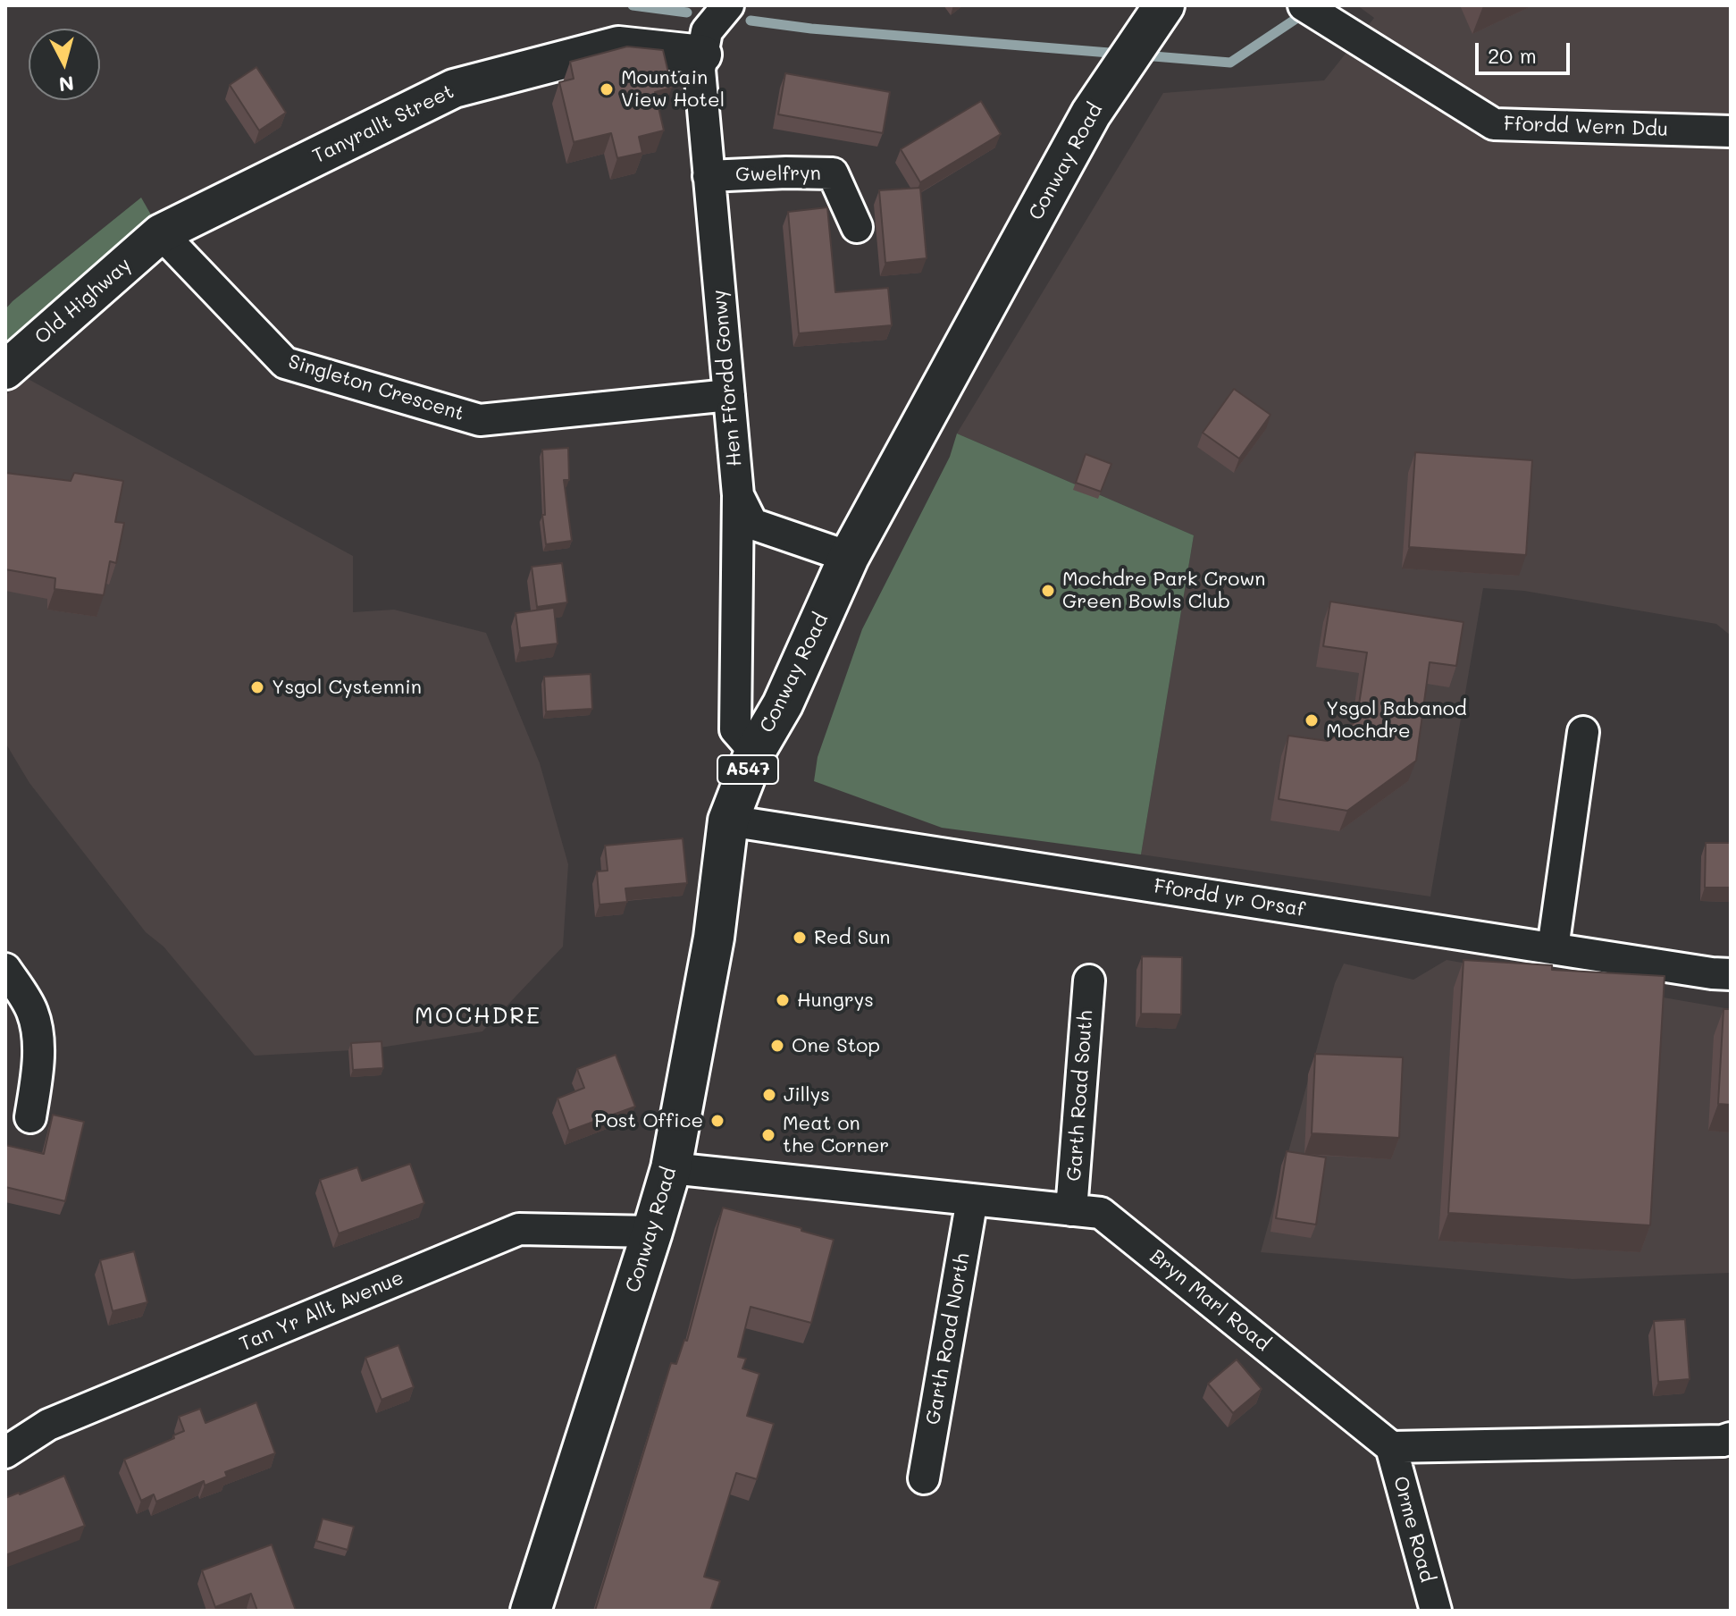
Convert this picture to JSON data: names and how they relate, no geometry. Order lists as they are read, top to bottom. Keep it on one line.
{"streets":{"main road":["Conway Road","A547"],"street":["Tanyrallt Street","Ffordd Wern Ddu","Gwelfryn","Old Highway","Hen Ffordd Gonwy","Singleton Crescent","Ffordd yr Orsaf","Garth Road South","Bryn Marl Road","Tan Yr Allt Avenue","Garth Road North","Orme Road"]},"crossings":[["Tanyrallt Street","Old Highway"],["Tanyrallt Street","Hen Ffordd Gonwy"],["Tanyrallt Street","Singleton Crescent"],["Conway Road","Hen Ffordd Gonwy"],["Conway Road","Ffordd yr Orsaf"],["Conway Road","Bryn Marl Road"],["Conway Road","Tan Yr Allt Avenue"],["Gwelfryn","Hen Ffordd Gonwy"],["Old Highway","Singleton Crescent"],["Hen Ffordd Gonwy","Singleton Crescent"],["Garth Road South","Bryn Marl Road"],["Bryn Marl Road","Garth Road North"],["Bryn Marl Road","Orme Road"]],"districts":["MOCHDRE"],"places":["Mountain View Hotel","Mochdre Park Crown Green Bowls Club","Ysgol Cystennin","Ysgol Babanod Mochdre","Red Sun","Hungrys","One Stop","Jillys","Post Office","Meat on the Corner"],"scale_bar":"20 m","north":"bottom"}
